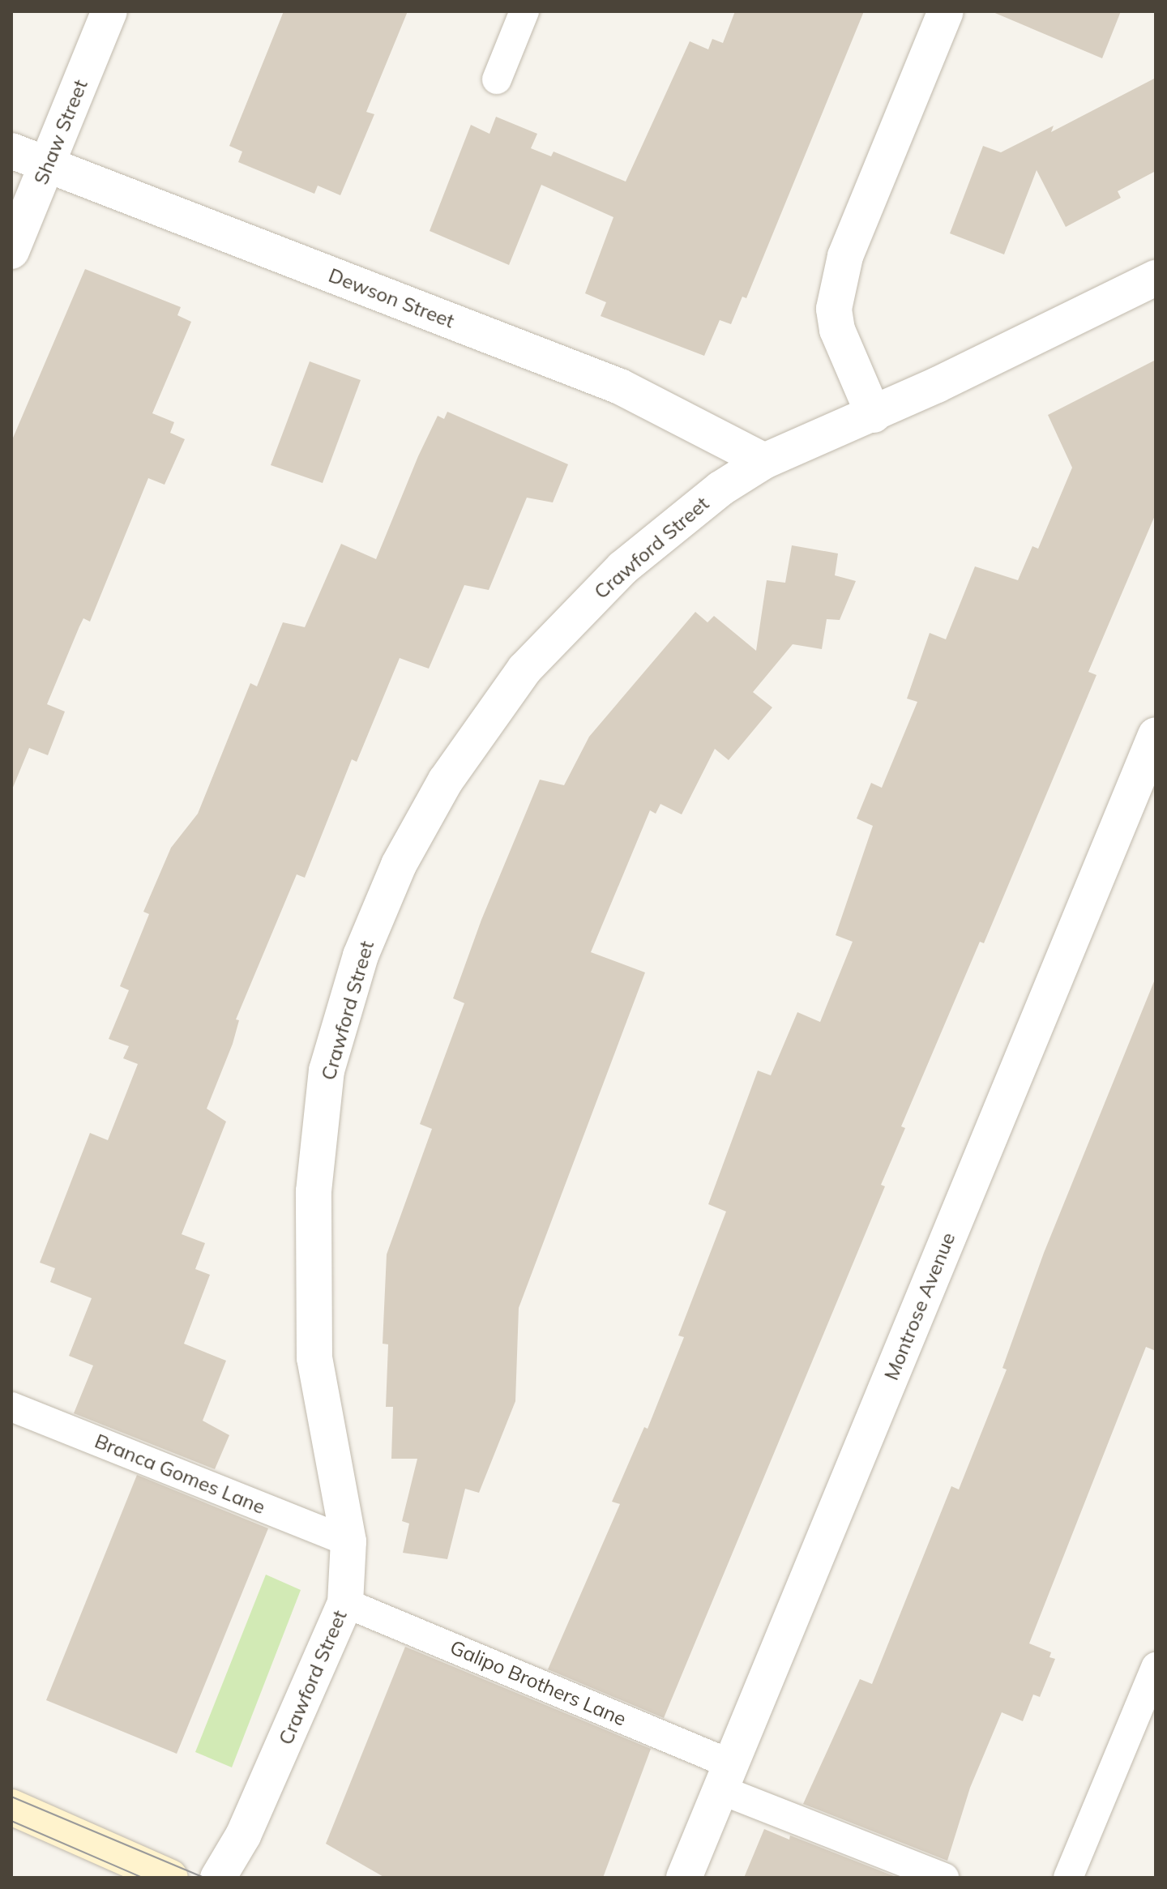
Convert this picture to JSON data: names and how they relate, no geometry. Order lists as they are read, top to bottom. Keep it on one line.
{"streets":{"street":["Shaw Street","Dewson Street","Crawford Street","Montrose Avenue"],"lane":["Branca Gomes Lane","Galipo Brothers Lane"]},"crossings":[["Shaw Street","Dewson Street"],["Dewson Street","Crawford Street"],["Crawford Street","Branca Gomes Lane"],["Crawford Street","Galipo Brothers Lane"],["Montrose Avenue","Galipo Brothers Lane"]]}
